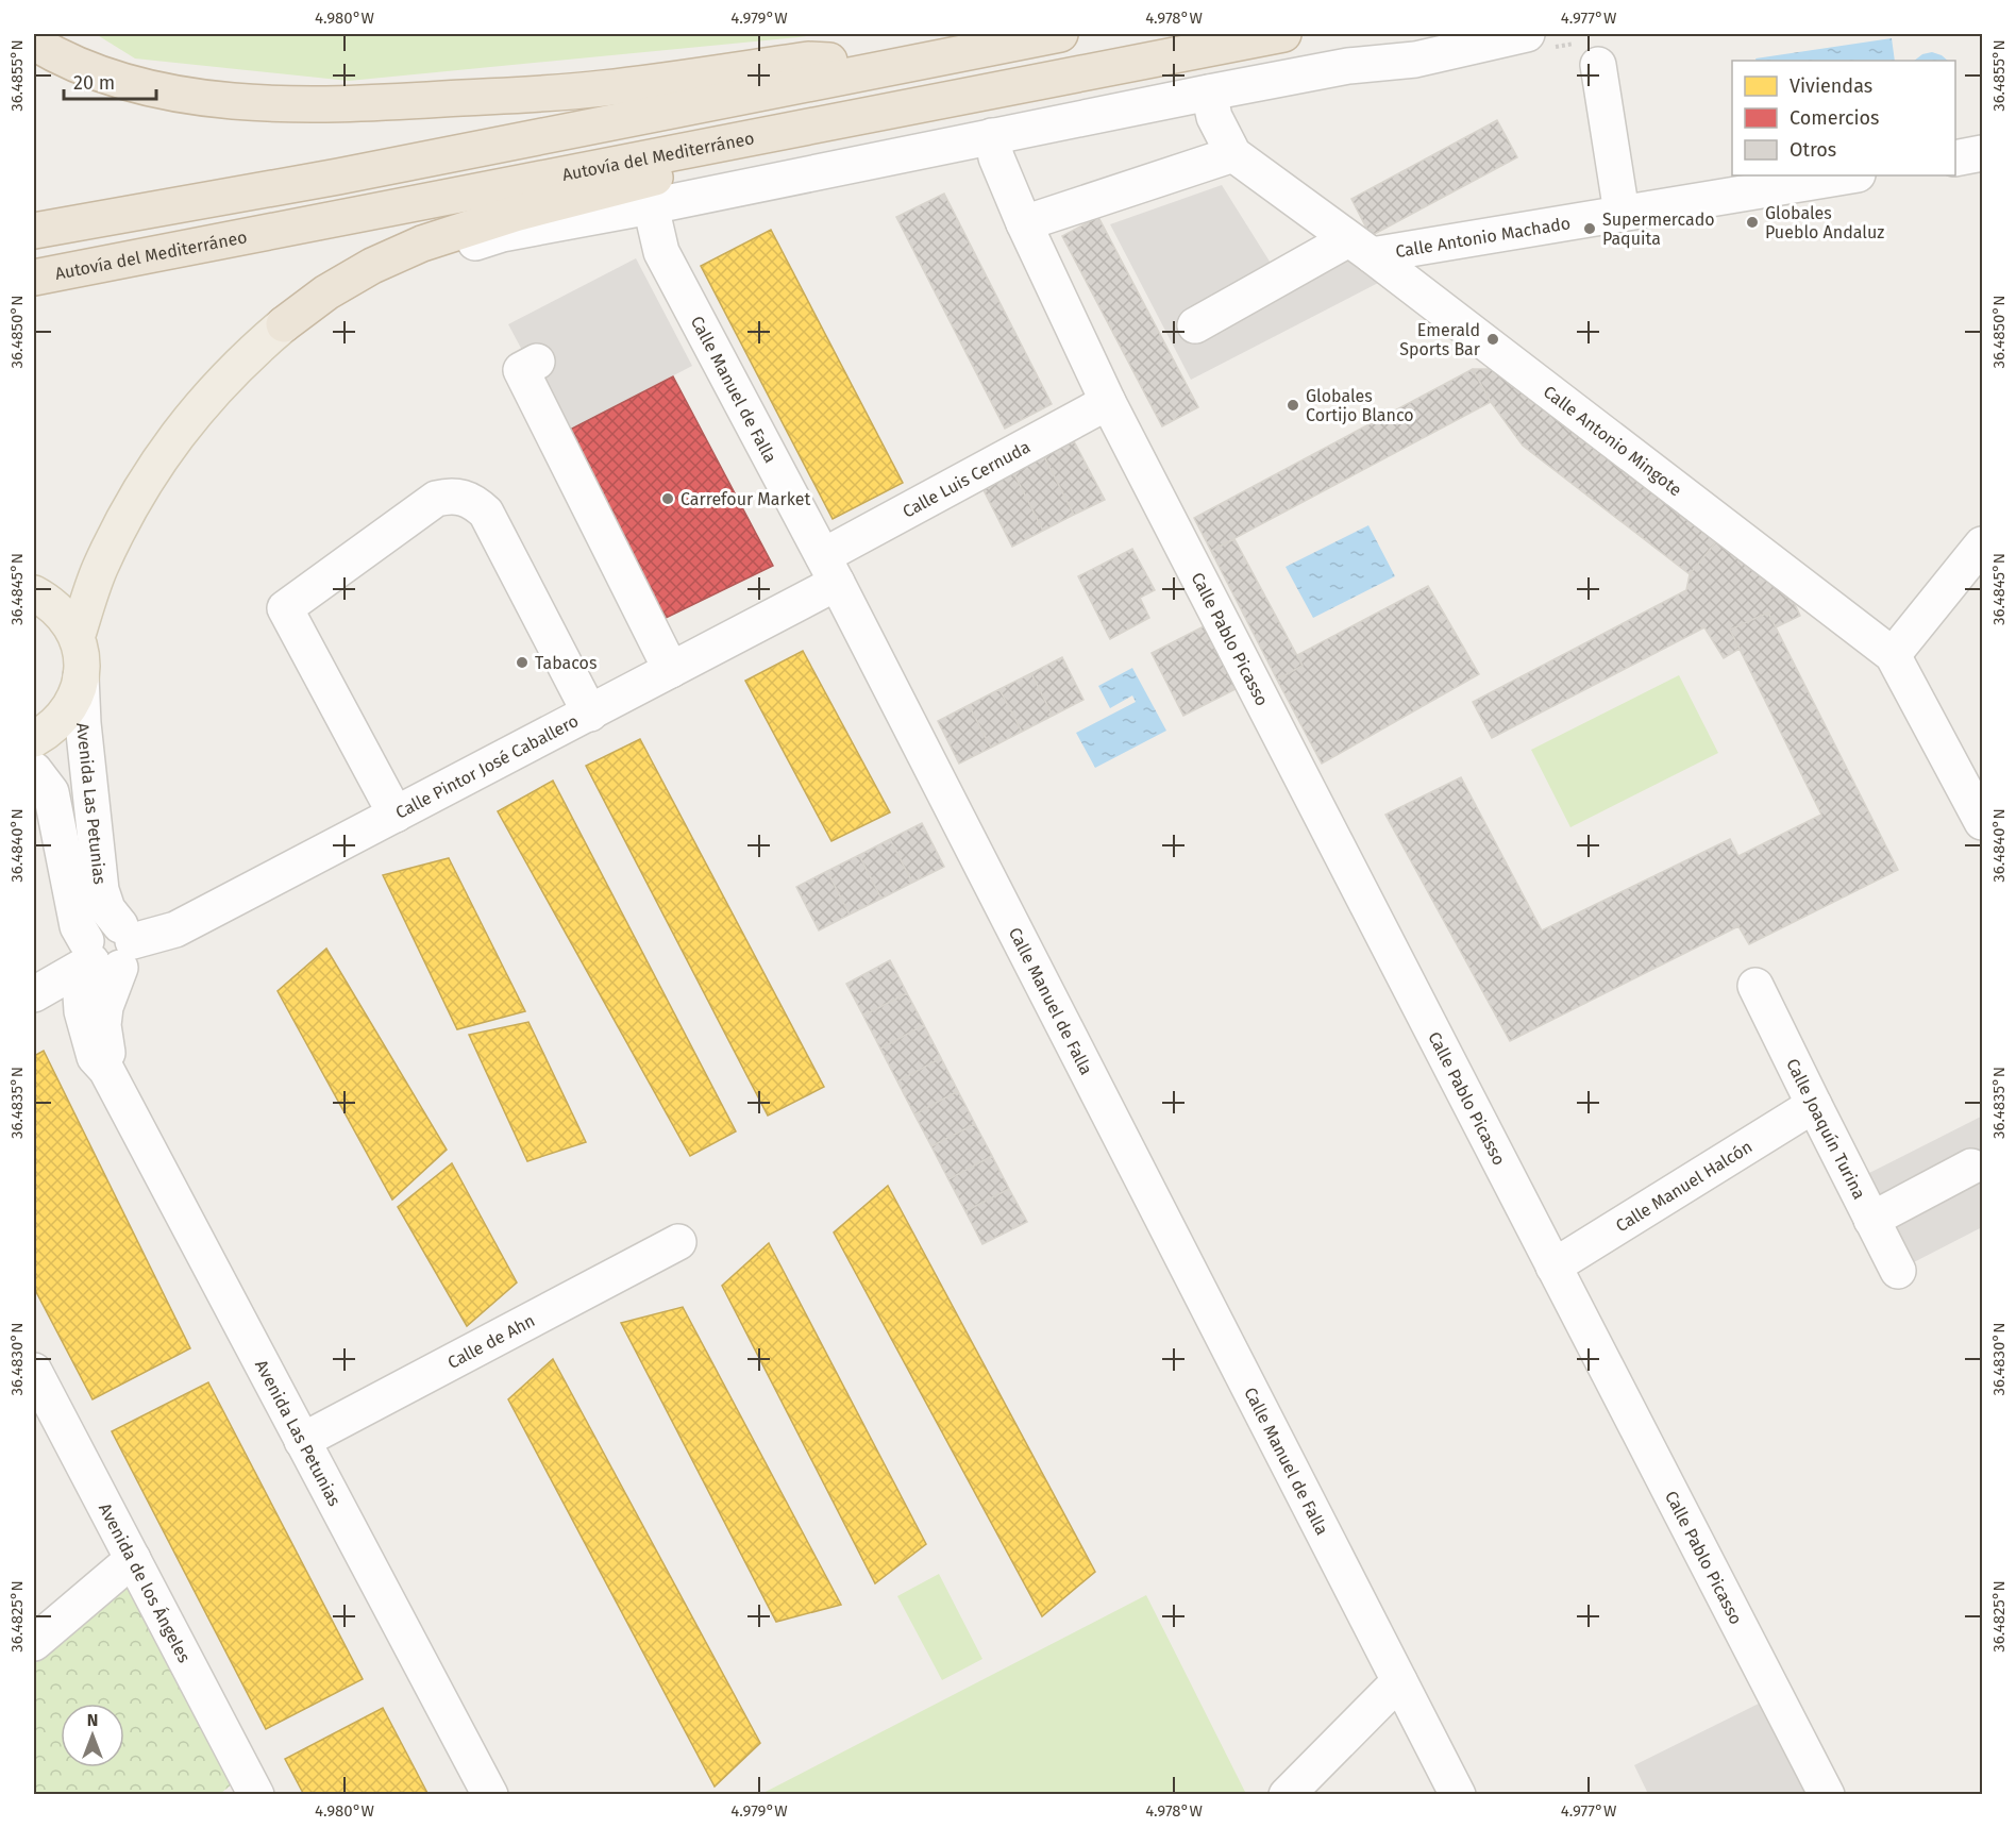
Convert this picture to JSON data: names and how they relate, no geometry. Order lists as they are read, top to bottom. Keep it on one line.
{"streets":{"highway":["Autovía del Mediterráneo"],"street":["Calle Antonio Machado","Calle Manuel de Falla","Calle Antonio Mingote","Calle Luis Cernuda","Calle Pablo Picasso","Calle Pintor José Caballero","Avenida Las Petunias","Calle Joaquín Turina","Calle Manuel Halcón","Calle de Ahn","Avenida de los Ángeles"]},"crossings":[["Calle Antonio Machado","Calle Antonio Mingote"],["Calle Manuel de Falla","Calle Luis Cernuda"],["Calle Manuel de Falla","Calle Pintor José Caballero"],["Calle Luis Cernuda","Calle Pablo Picasso"],["Calle Luis Cernuda","Calle Pintor José Caballero"],["Calle Pablo Picasso","Calle Manuel Halcón"],["Calle Pintor José Caballero","Avenida Las Petunias"],["Avenida Las Petunias","Calle de Ahn"],["Calle Joaquín Turina","Calle Manuel Halcón"]],"places":["Globales Pueblo Andaluz","Supermercado Paquita","Emerald Sports Bar","Globales Cortijo Blanco","Carrefour Market","Tabacos"],"legend":["Viviendas","Comercios","Otros"],"scale_bar":"20 m","north":"top","coordinates":["4.980°W","4.979°W","4.978°W","4.977°W","36.4855°N","36.4850°N","36.4845°N","36.4840°N","36.4835°N","36.4830°N","36.4825°N"]}
